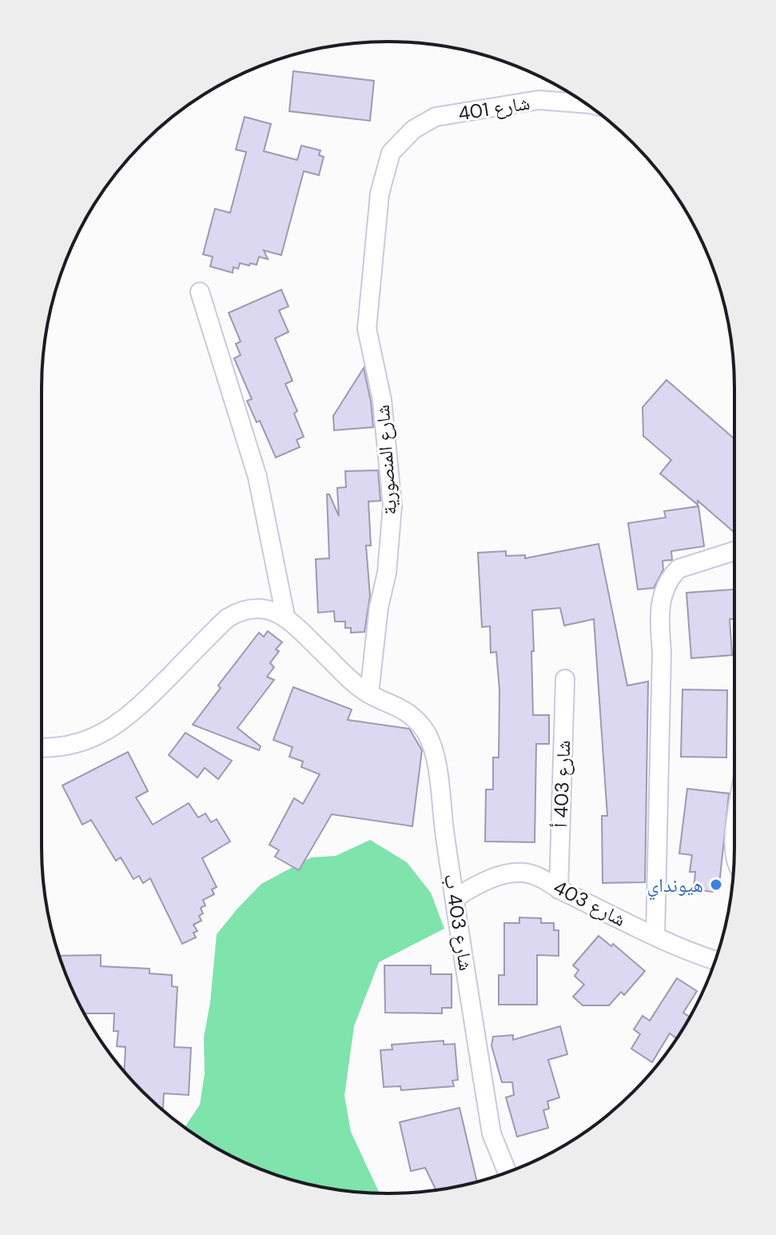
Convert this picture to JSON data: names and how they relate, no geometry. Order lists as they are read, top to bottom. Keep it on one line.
{"streets":{"street":["شارع 401","شارع المنصورية","شارع 403 أ","شارع 403","شارع 403 ب"]},"crossings":[["شارع 401","شارع المنصورية"],["شارع المنصورية","شارع 403 ب"],["شارع 403 أ","شارع 403"],["شارع 403","شارع 403 ب"]],"places":["هيونداي"]}
